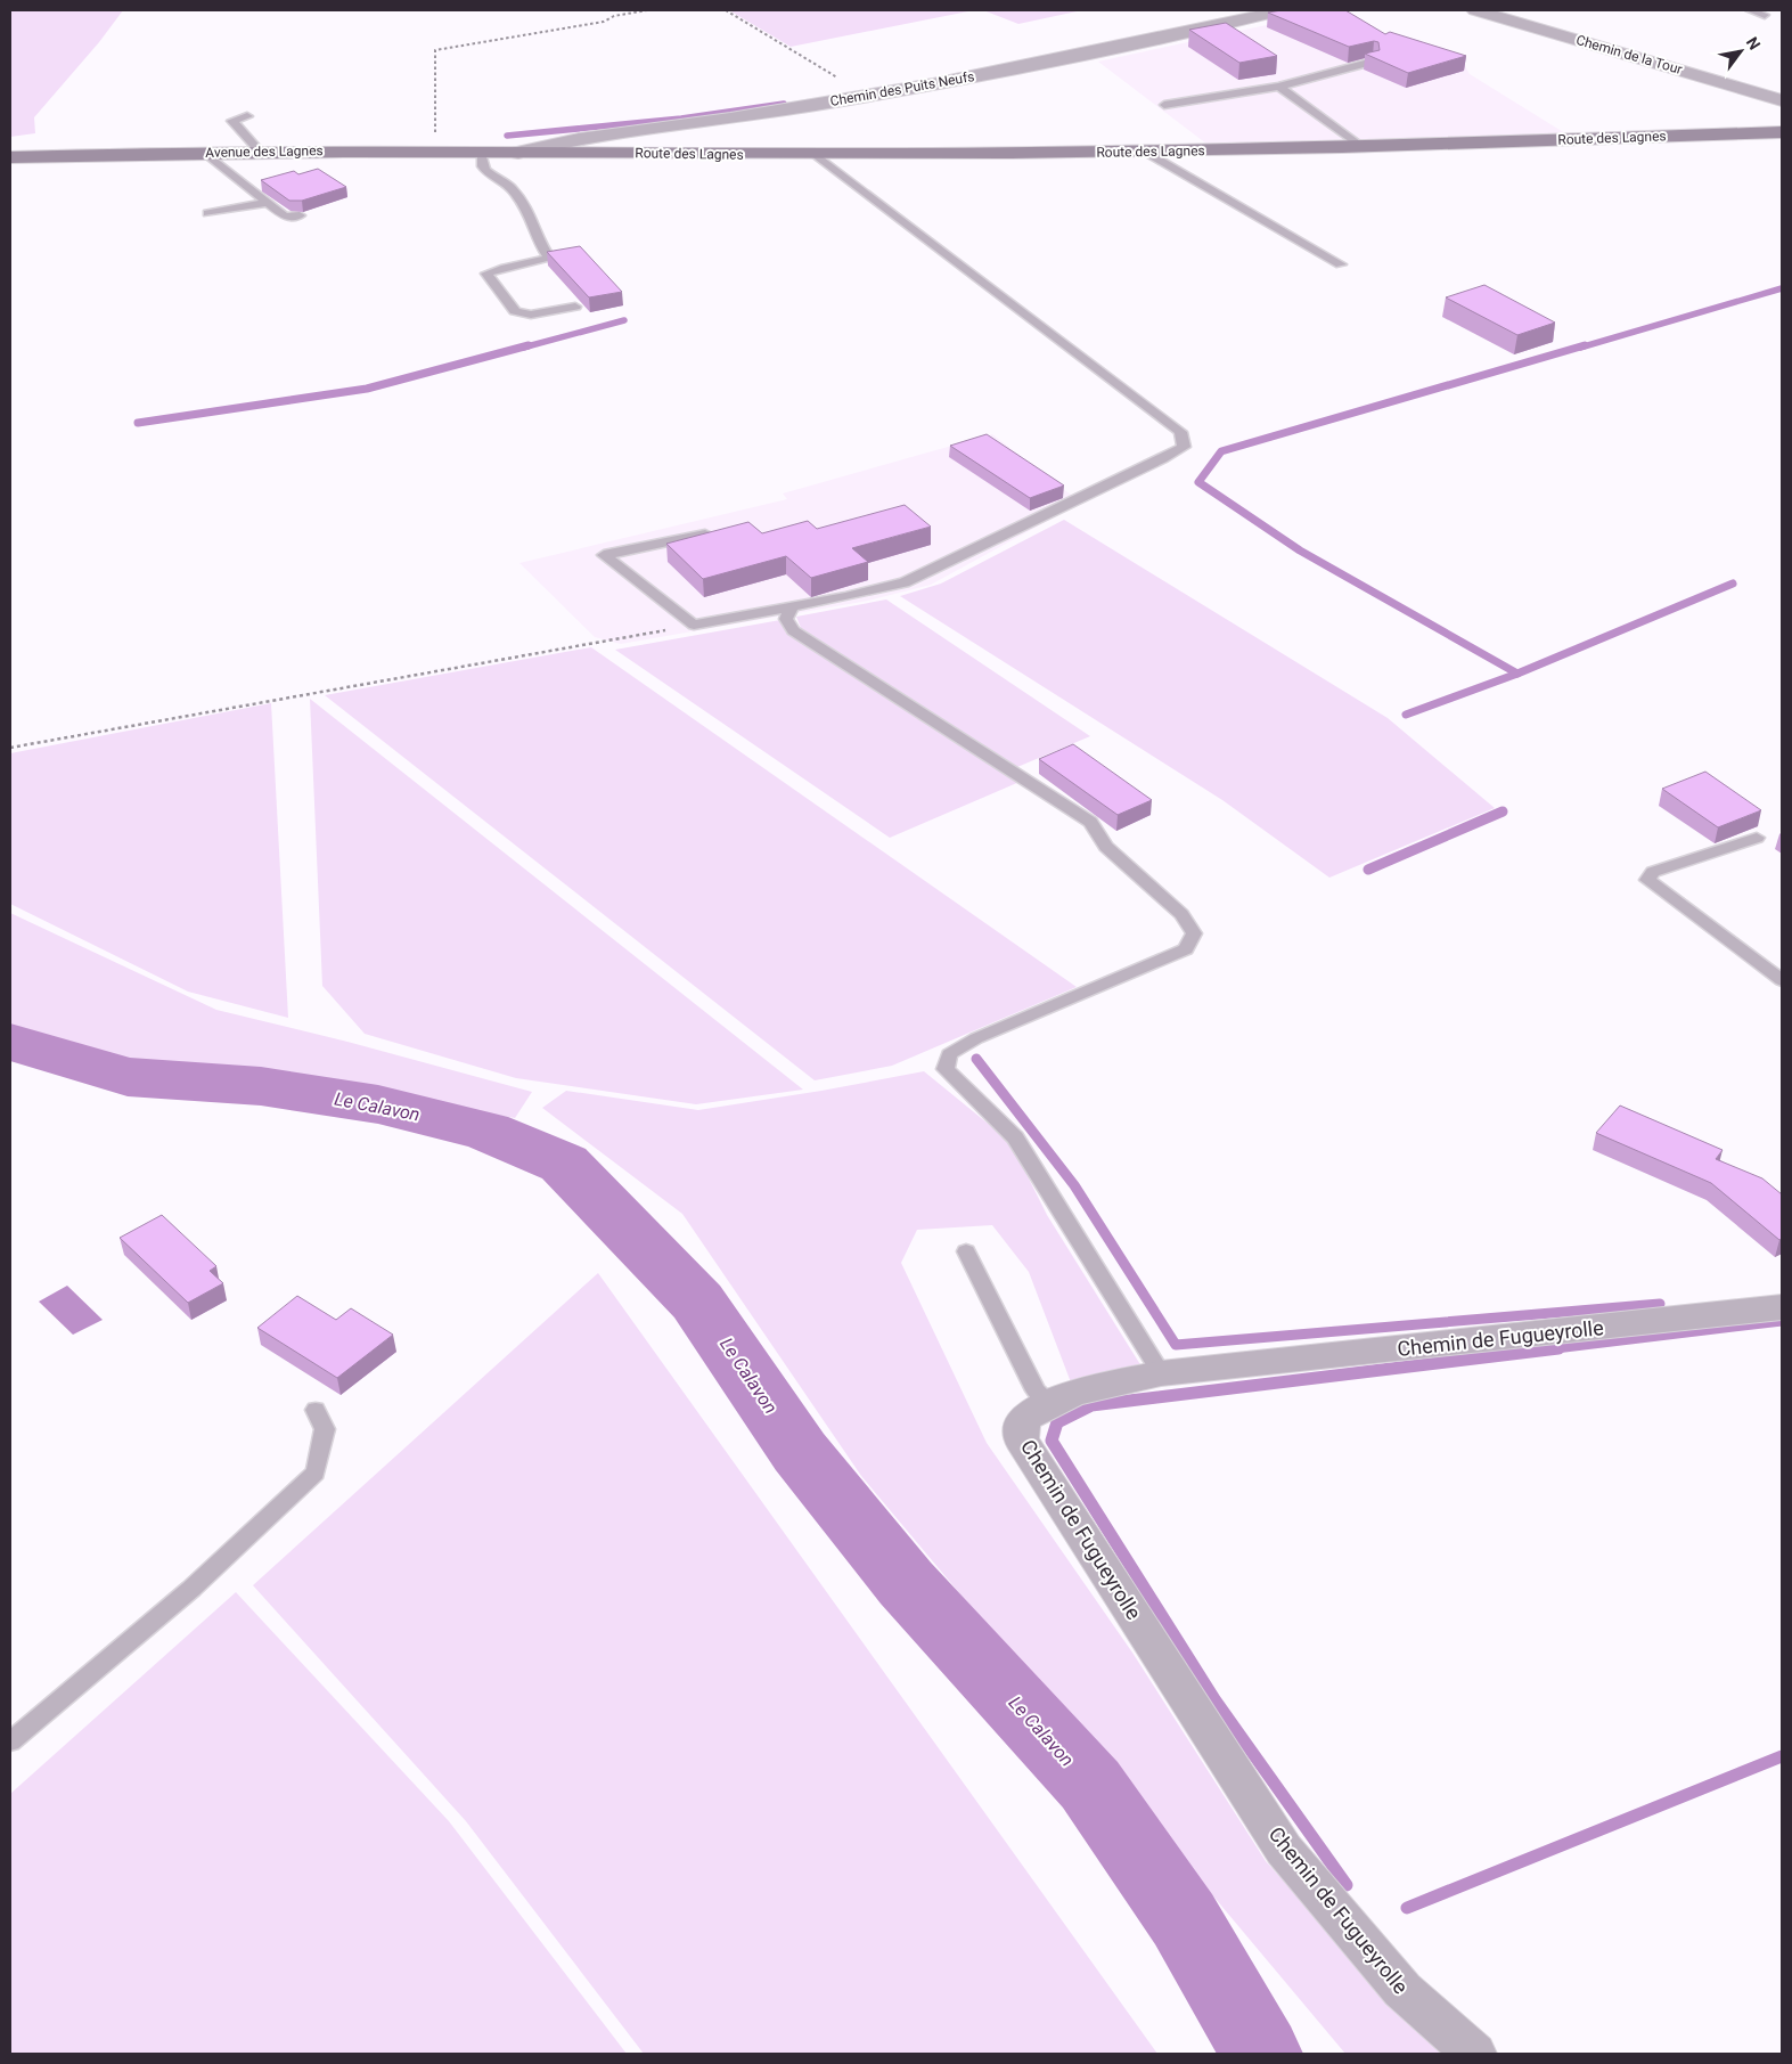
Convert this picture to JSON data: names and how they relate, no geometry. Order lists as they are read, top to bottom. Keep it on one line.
{"streets":{"street":["Chemin de la Tour","Chemin des Puits Neufs","Route des Lagnes","Avenue des Lagnes","Chemin de Fugueyrolle"]},"crossings":[["Chemin des Puits Neufs","Route des Lagnes"],["Chemin des Puits Neufs","Avenue des Lagnes"],["Route des Lagnes","Avenue des Lagnes"]],"water":["Le Calavon"],"north":"top right"}
